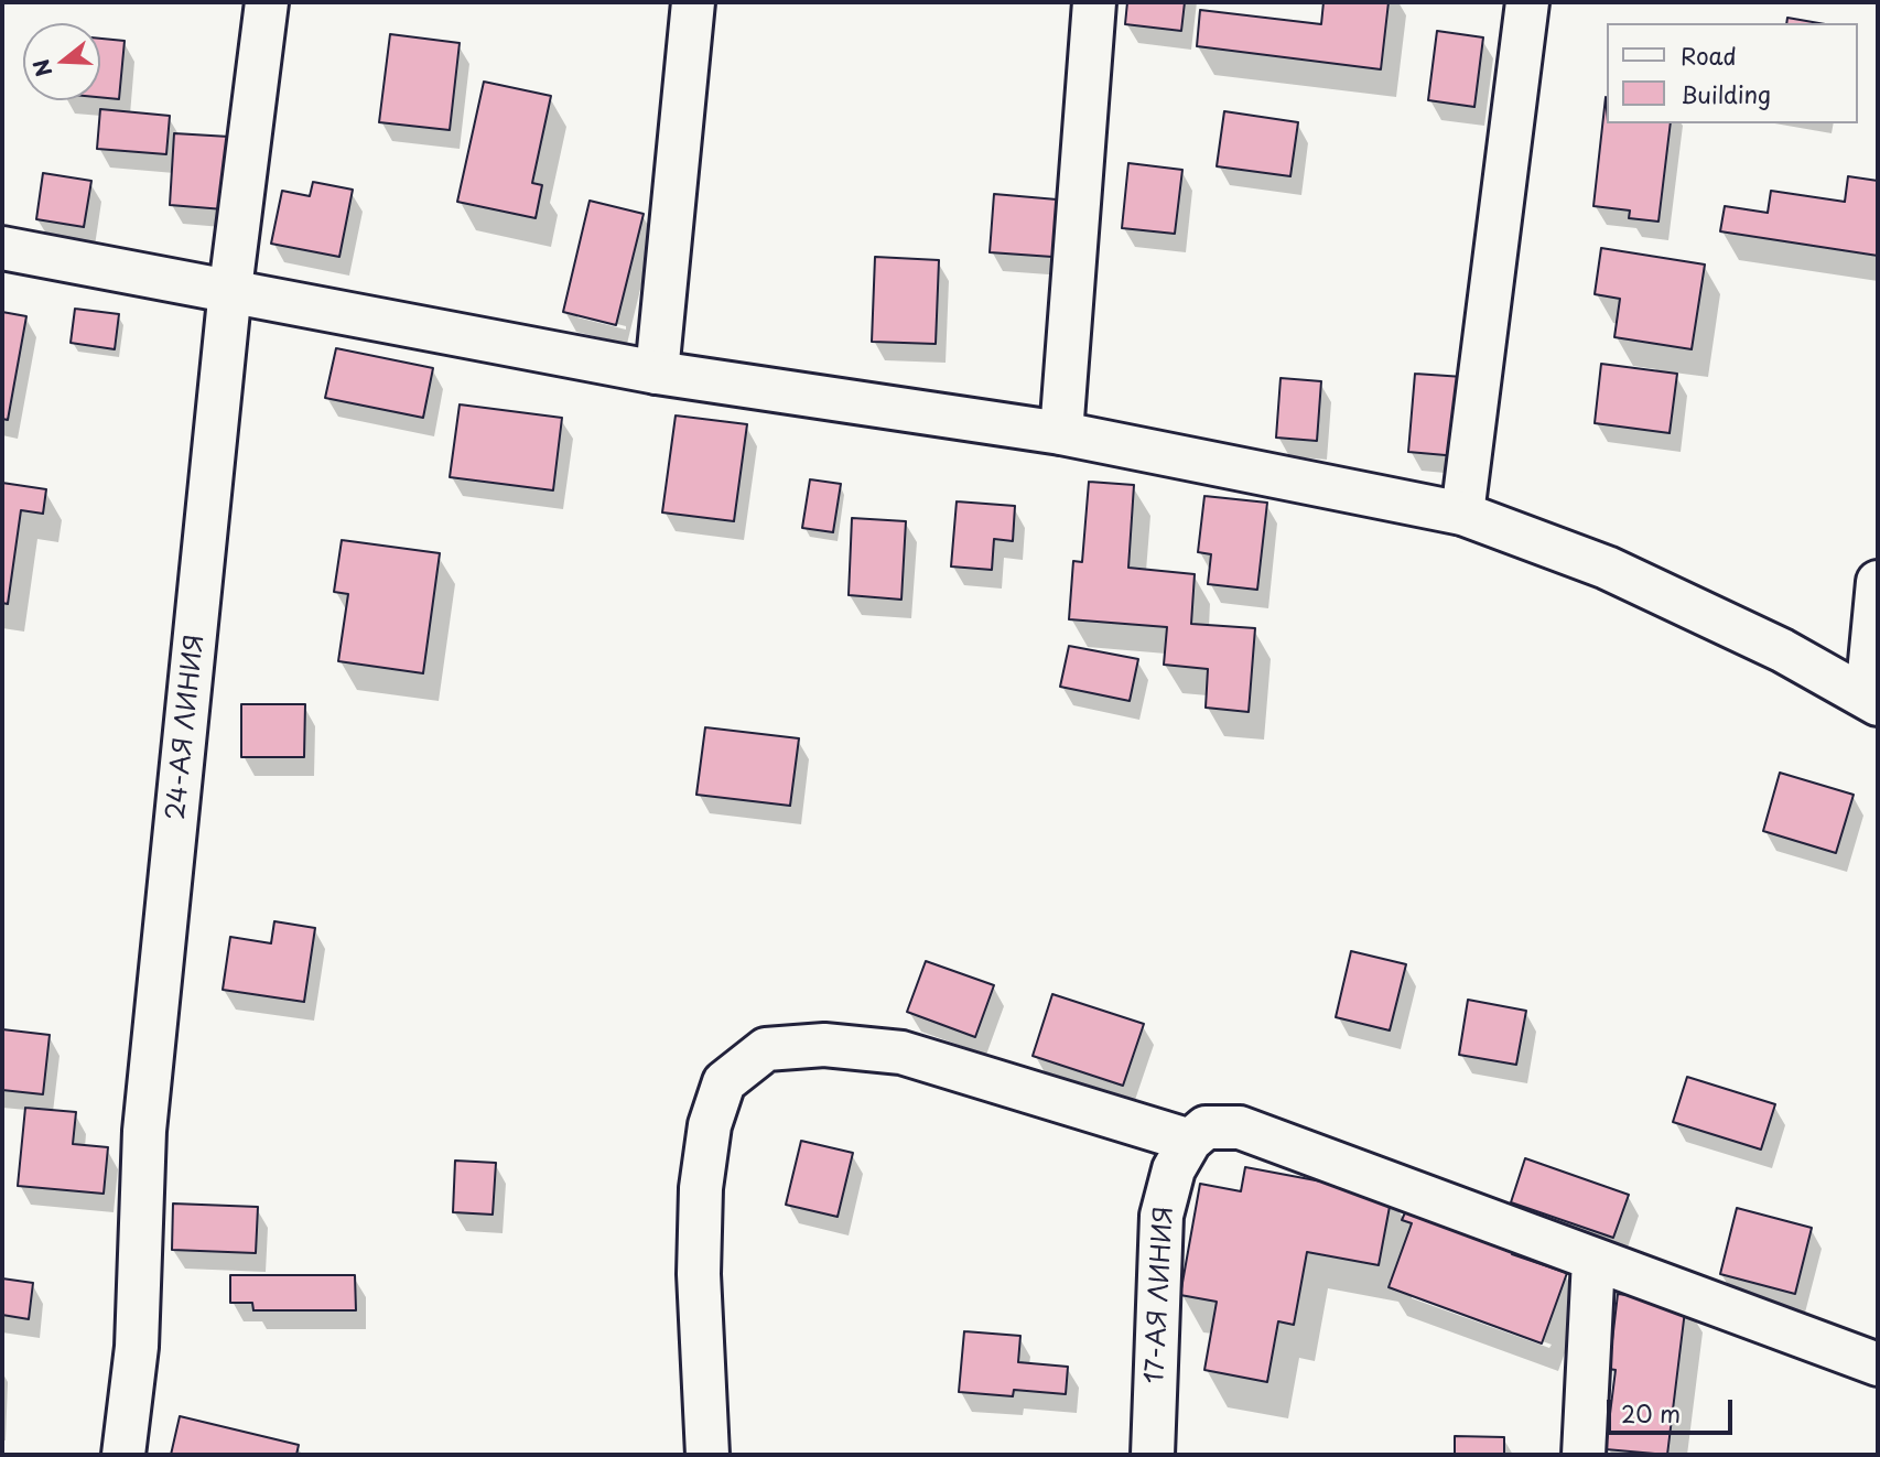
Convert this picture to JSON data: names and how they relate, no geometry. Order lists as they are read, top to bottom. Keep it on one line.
{"streets":{"street":["24-АЯ ЛИНИЯ","17-АЯ ЛИНИЯ"]},"legend":["Road","Building"],"scale_bar":"20 m","north":"left"}
